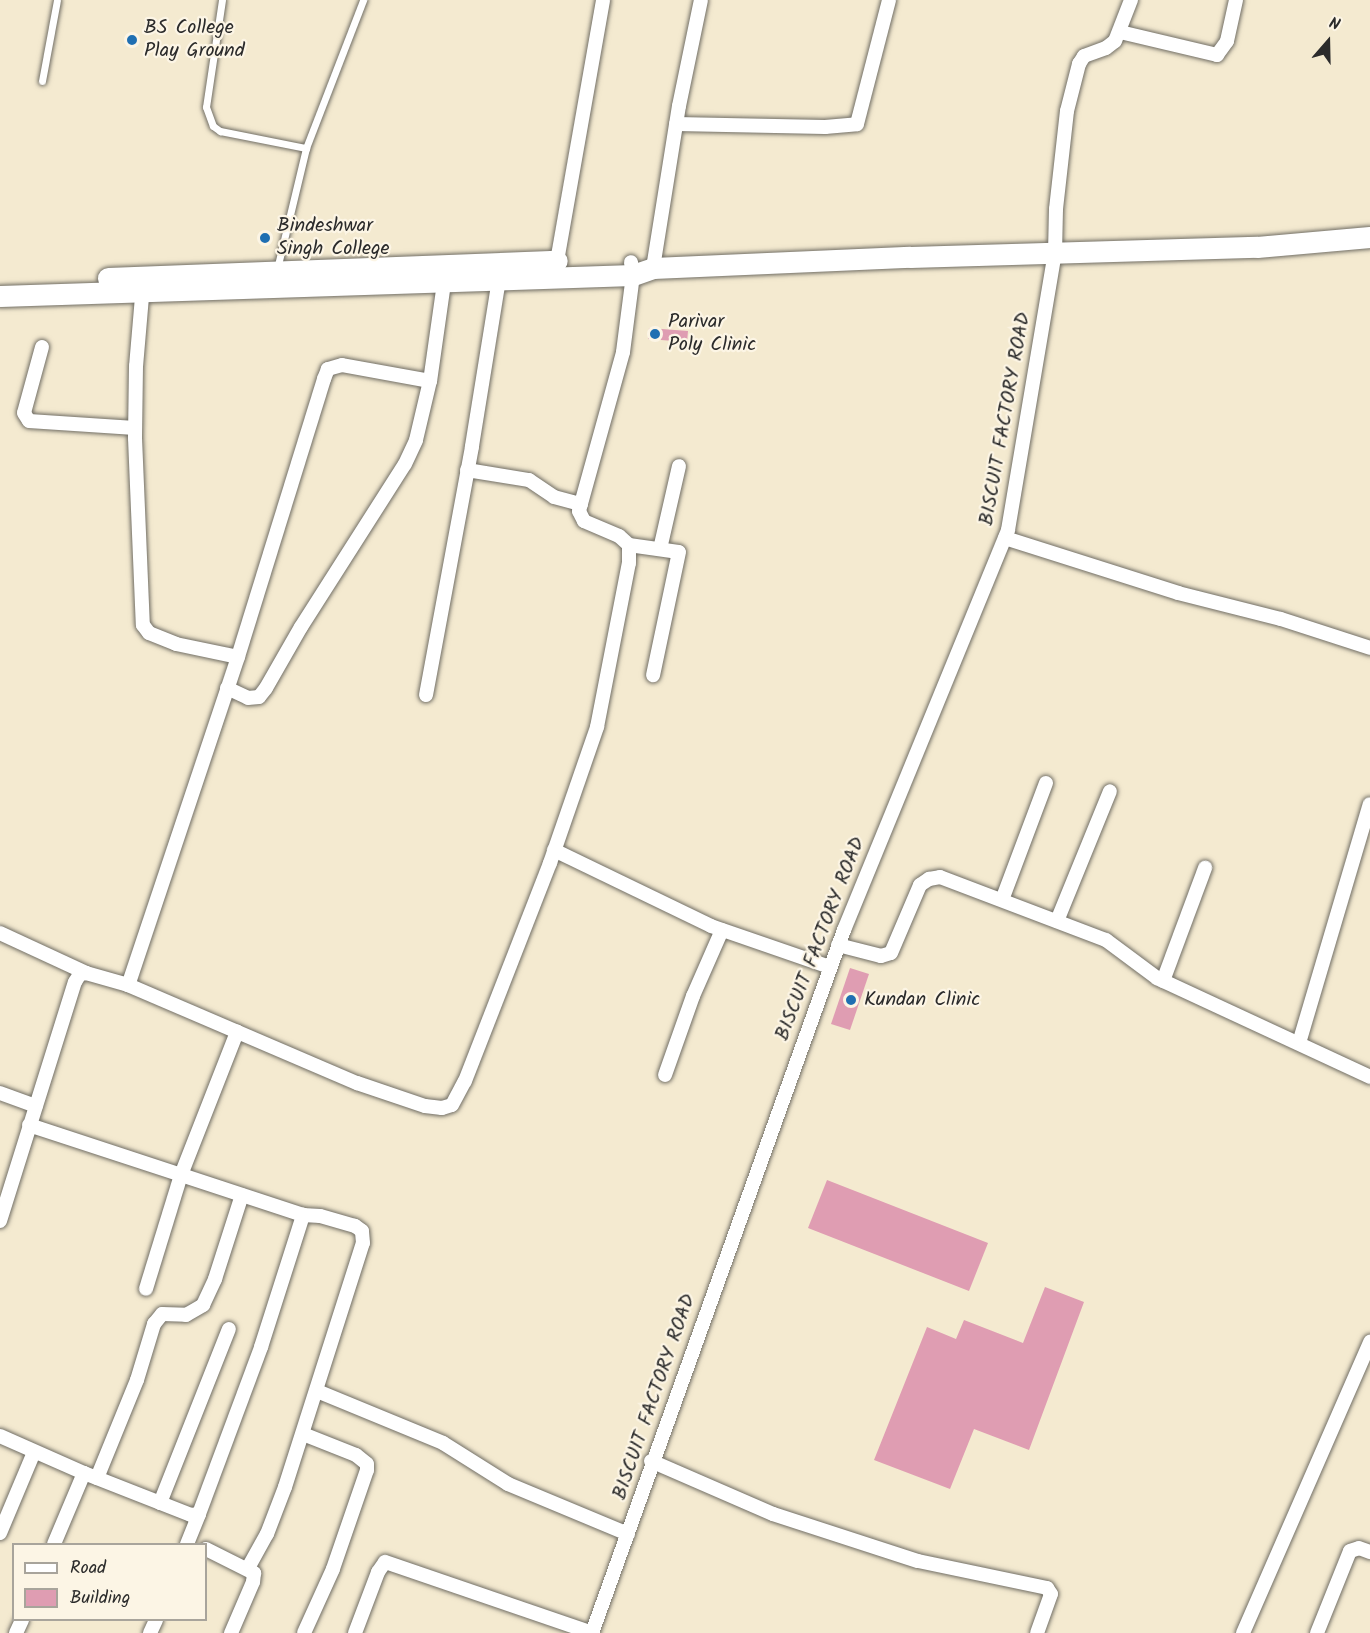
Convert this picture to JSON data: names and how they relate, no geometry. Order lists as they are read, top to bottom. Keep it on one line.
{"streets":{"street":["BISCUIT FACTORY ROAD"]},"places":["BS College Play Ground","Bindeshwar Singh College","Parivar Poly Clinic","Kundan Clinic"],"legend":["Road","Building"],"north":"top"}
